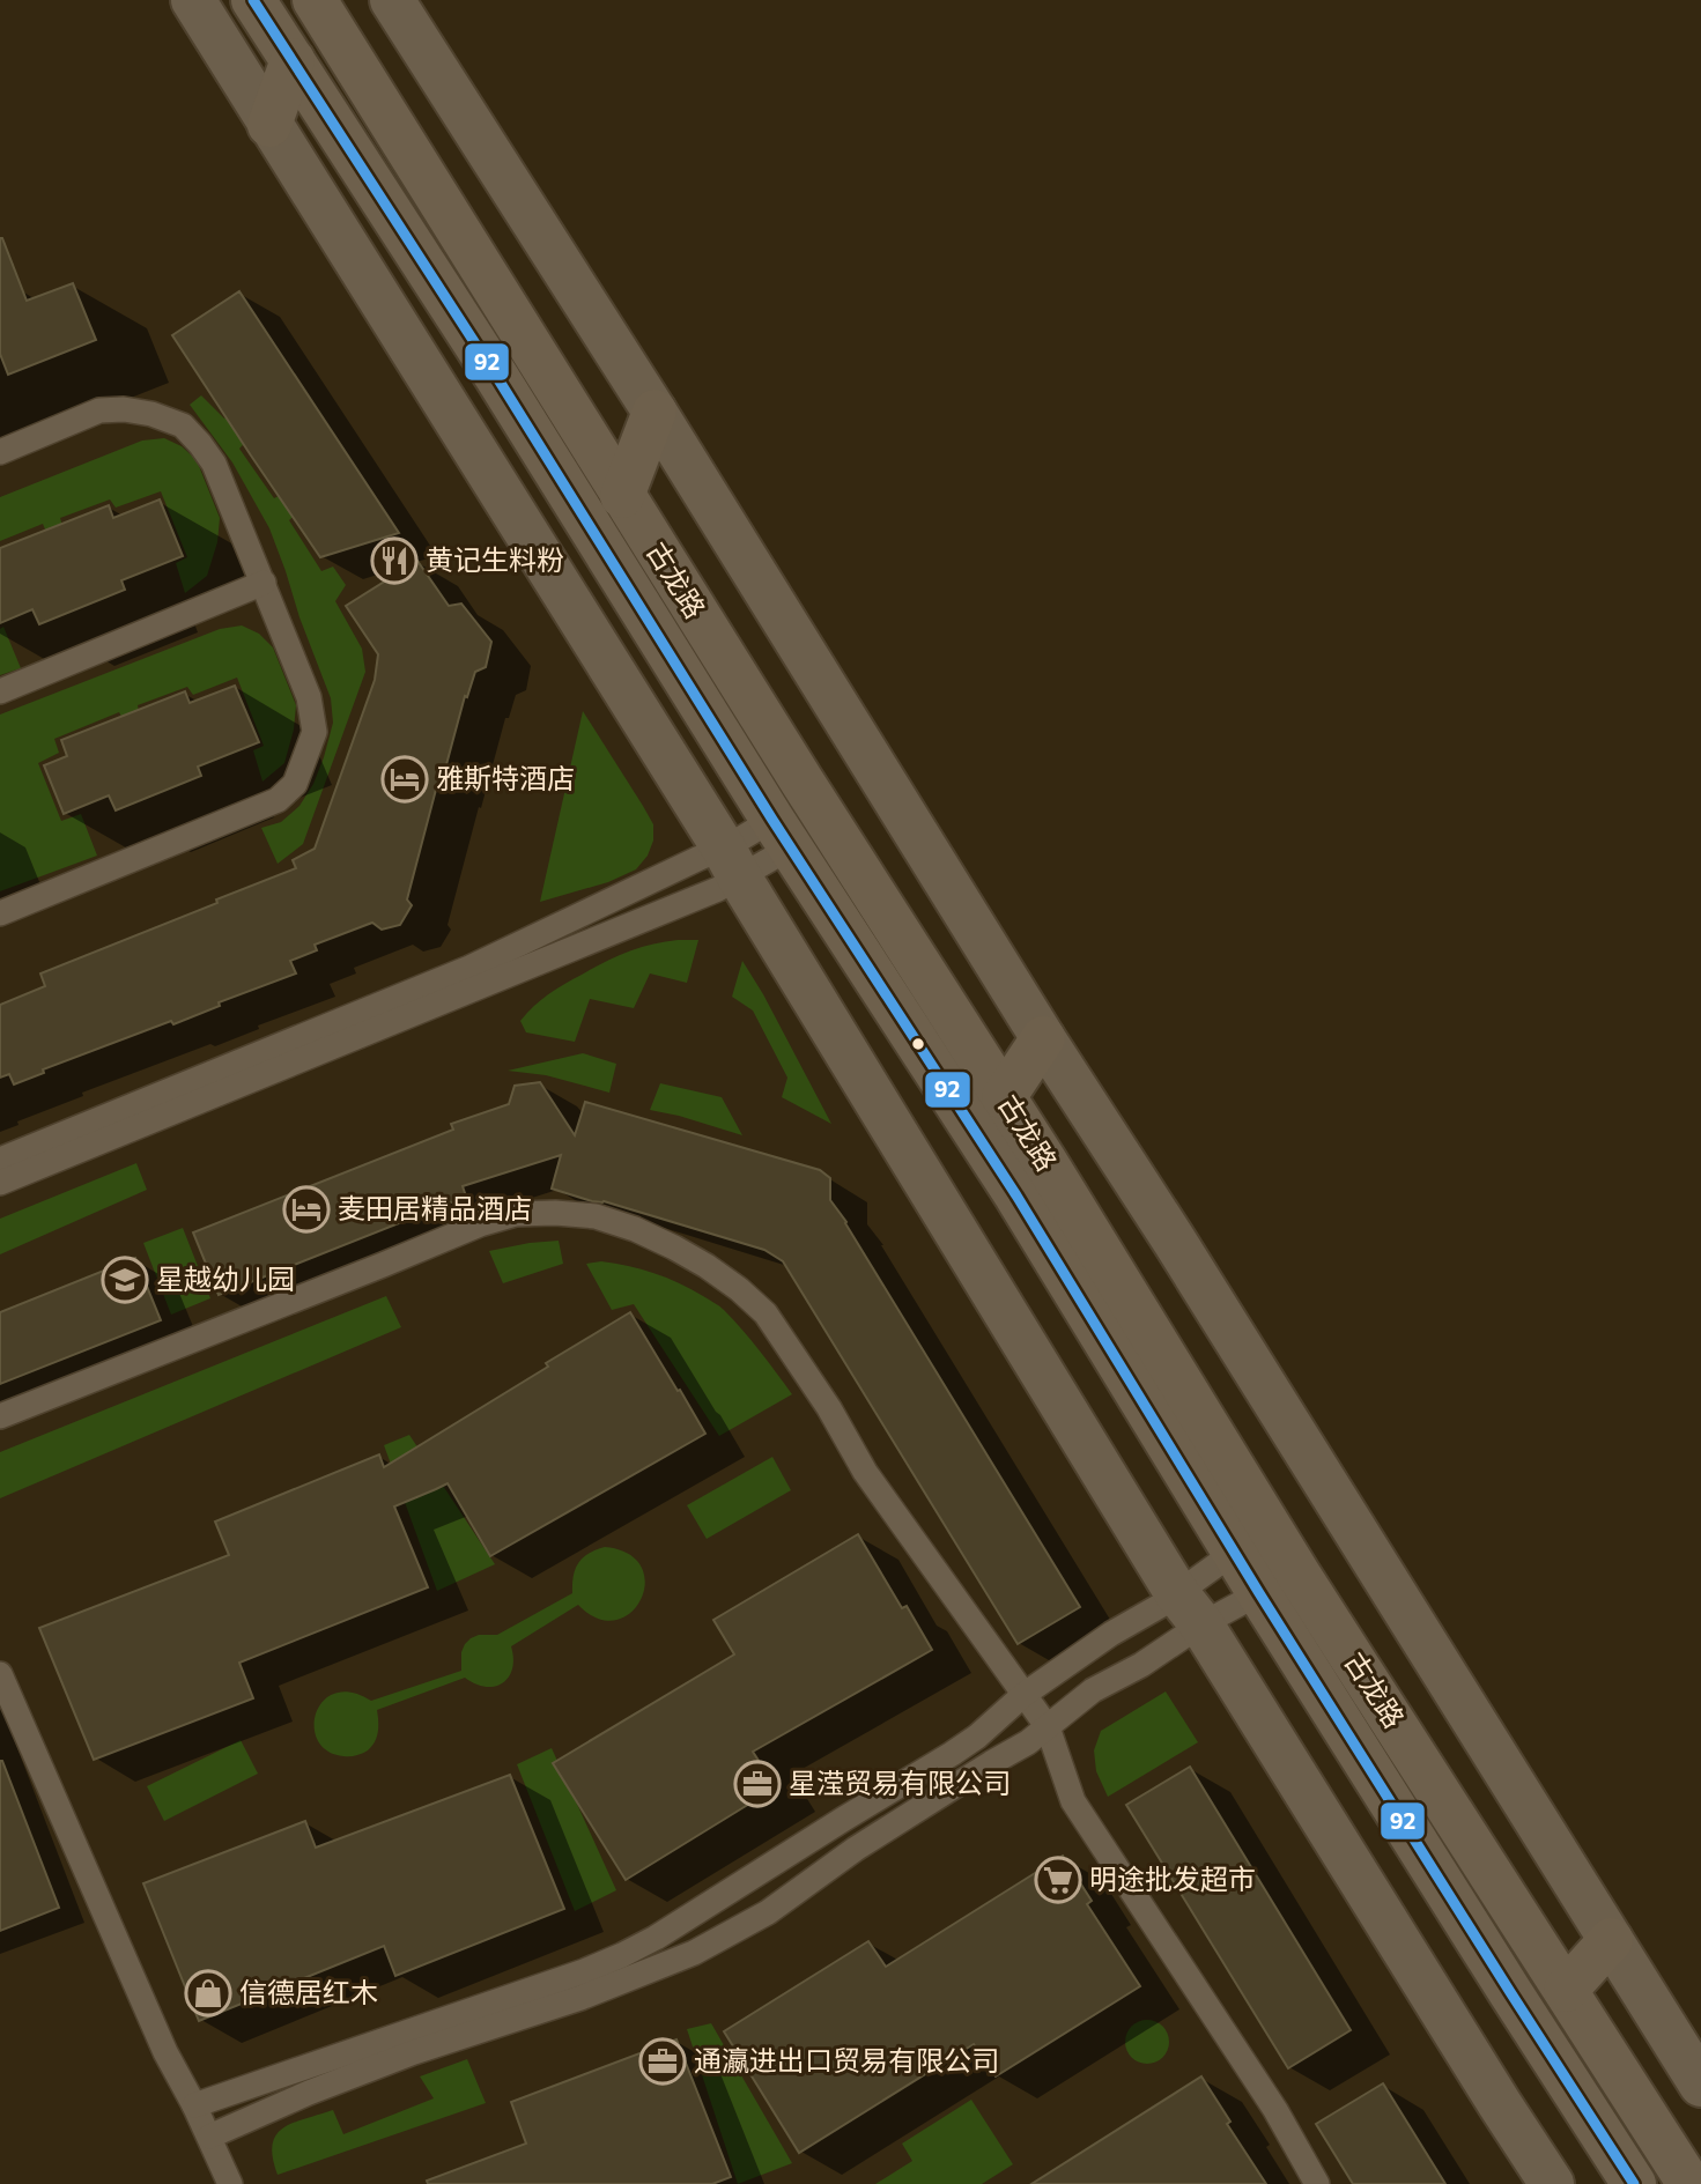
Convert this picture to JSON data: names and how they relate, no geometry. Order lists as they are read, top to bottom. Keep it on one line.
{"streets":{"main road":["古龙路"]},"places":{"restaurant":["黄记生料粉"],"hotel":["雅斯特酒店","麦田居精品酒店"],"school or university":["星越幼儿园"],"office":["星滢贸易有限公司","通瀛进出口贸易有限公司"],"supermarket":["明途批发超市"],"shop":["信德居红木"]},"lines":["transit line 92"]}
